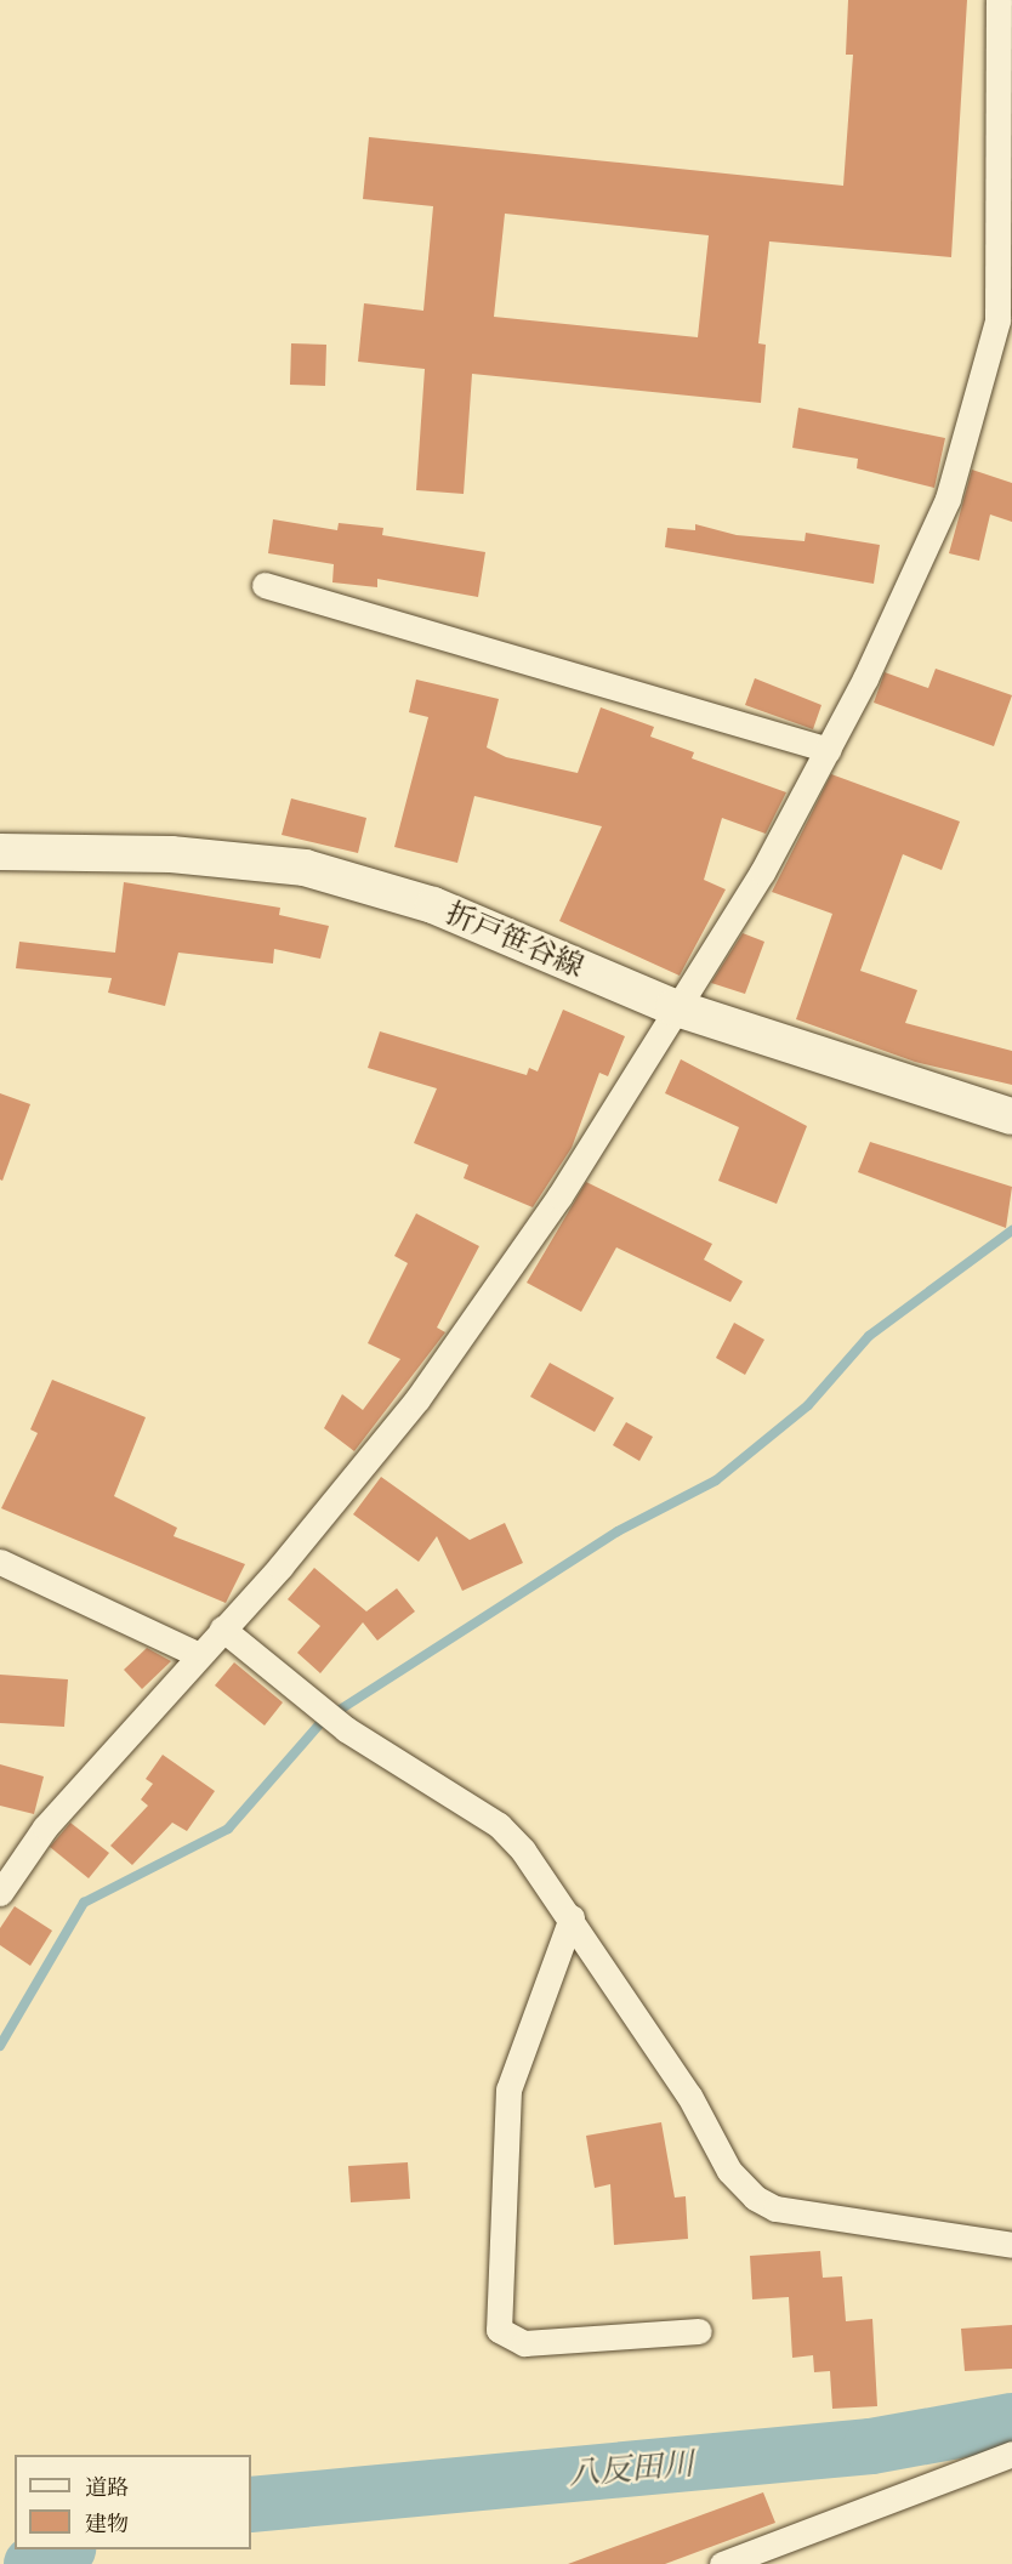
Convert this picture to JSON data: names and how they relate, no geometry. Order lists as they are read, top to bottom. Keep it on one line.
{"streets":{"main road":["折戸笹谷線"]},"water":["八反田川"],"legend":["道路","建物"]}
